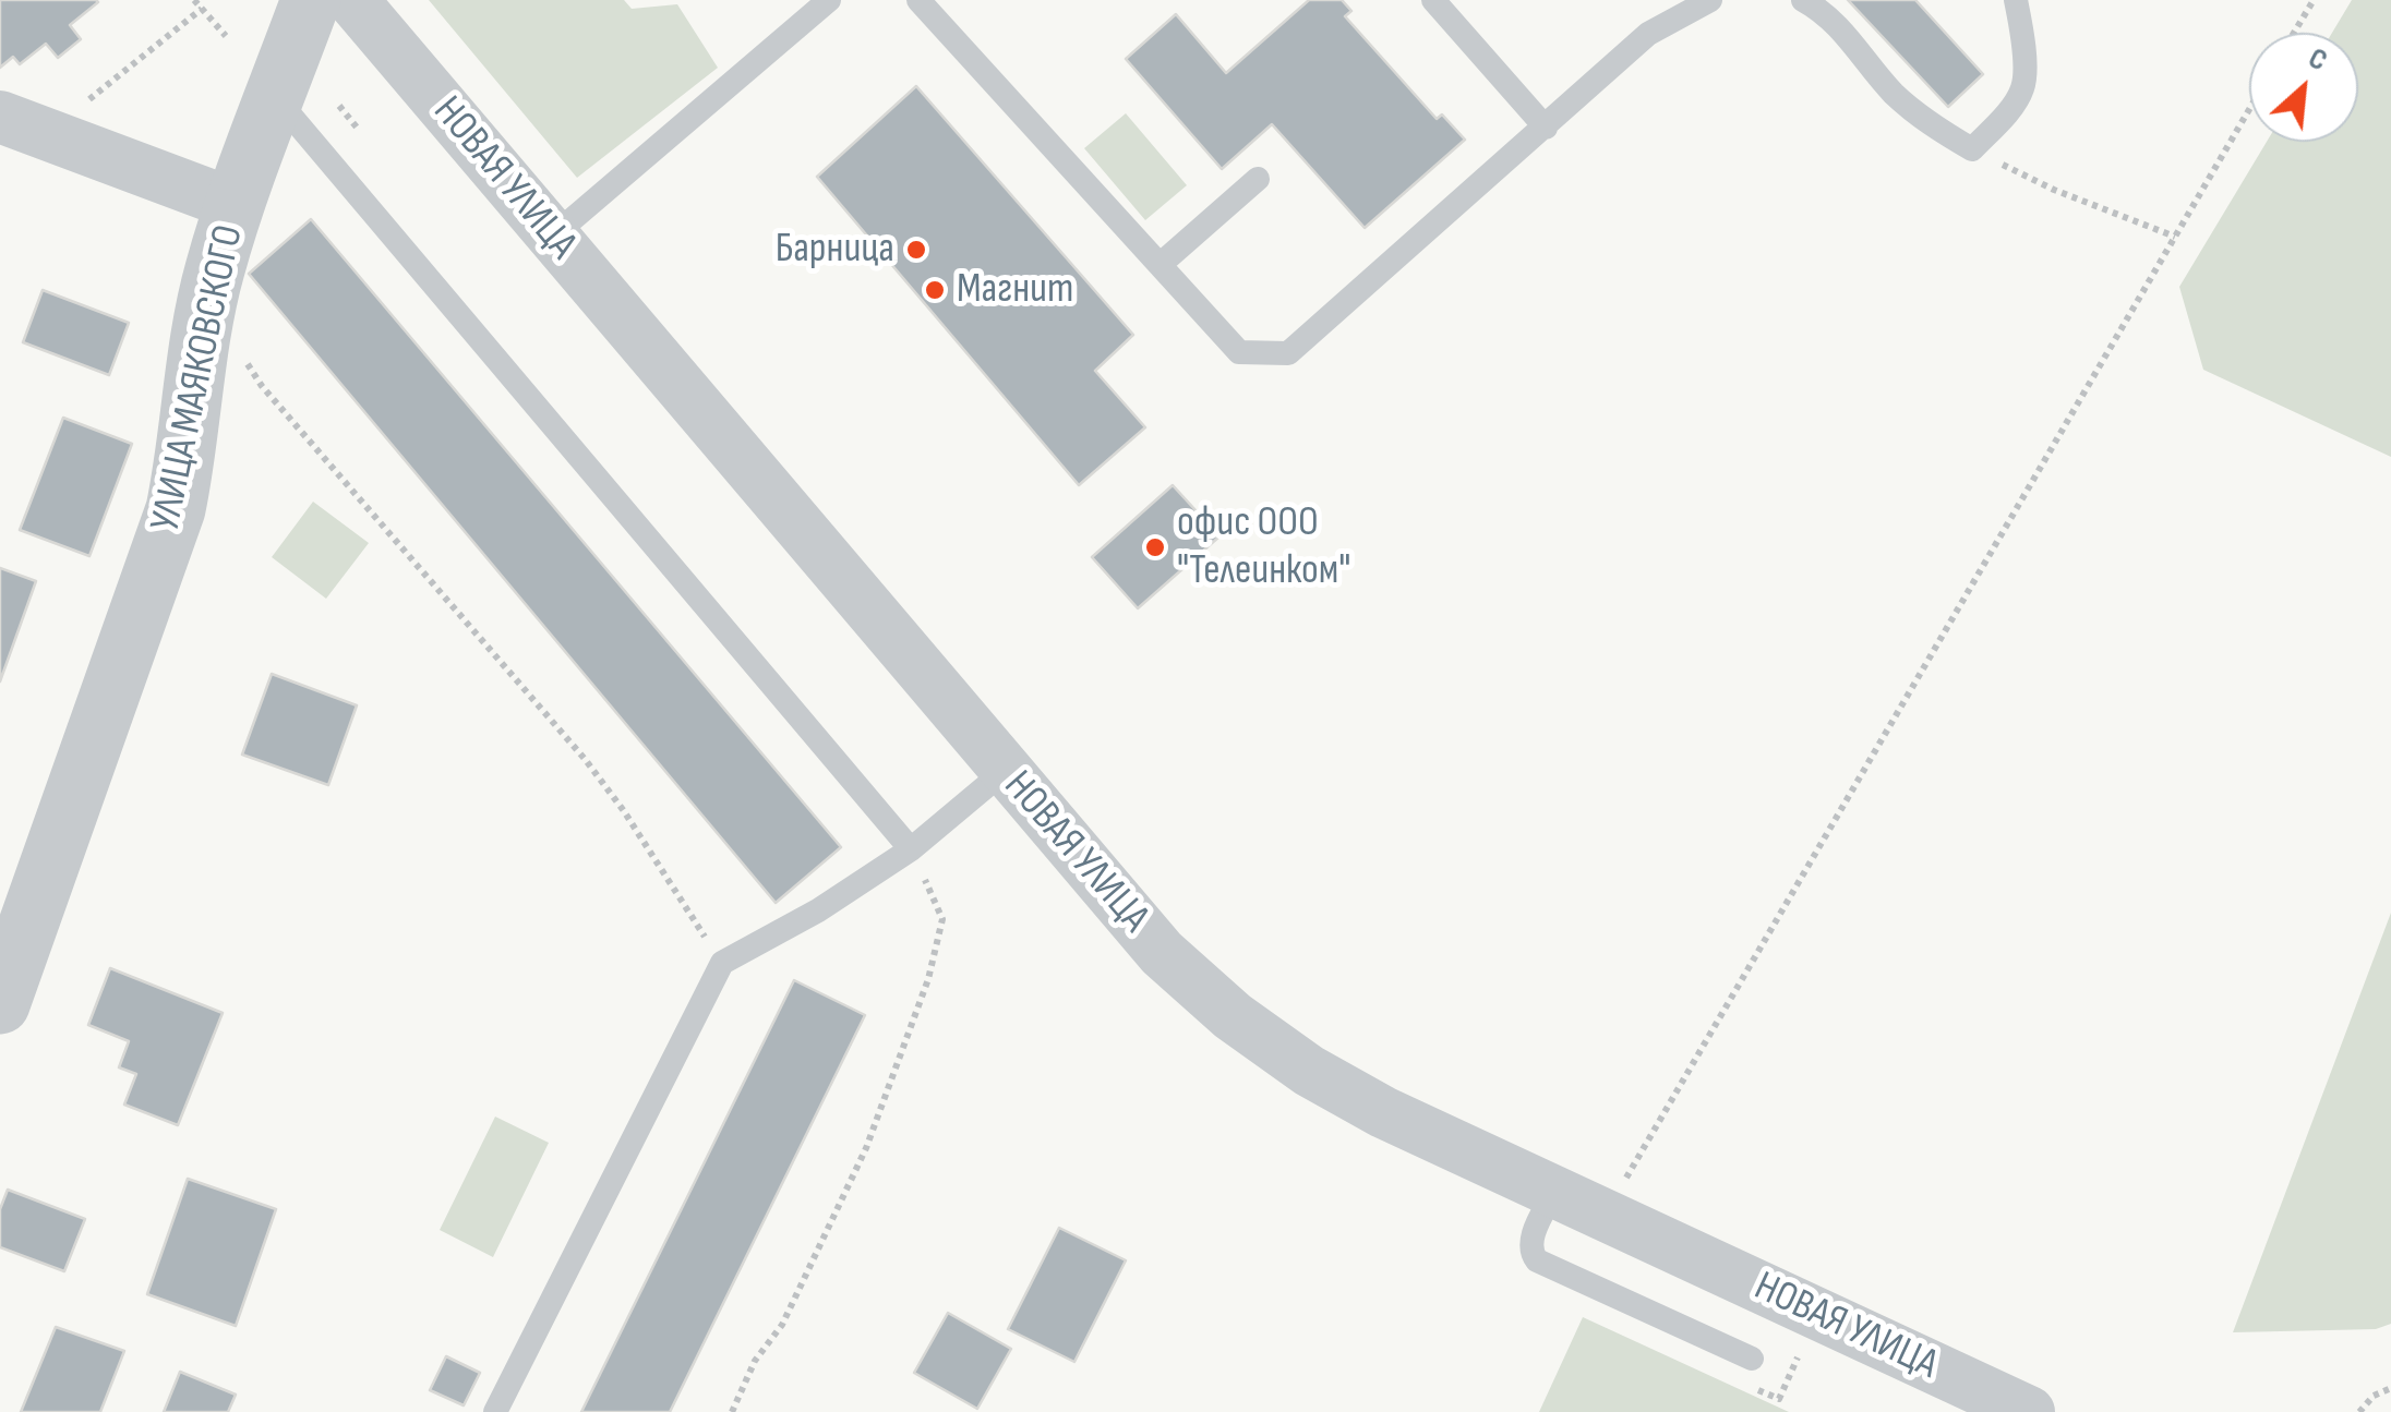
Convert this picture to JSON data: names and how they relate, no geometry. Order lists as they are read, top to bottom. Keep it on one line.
{"streets":{"street":["НОВАЯ УЛИЦА","УЛИЦА МАЯКОВСКОГО"]},"places":["Барница","Магнит","офис ООО \"Телеинком\""],"north":"top right"}
